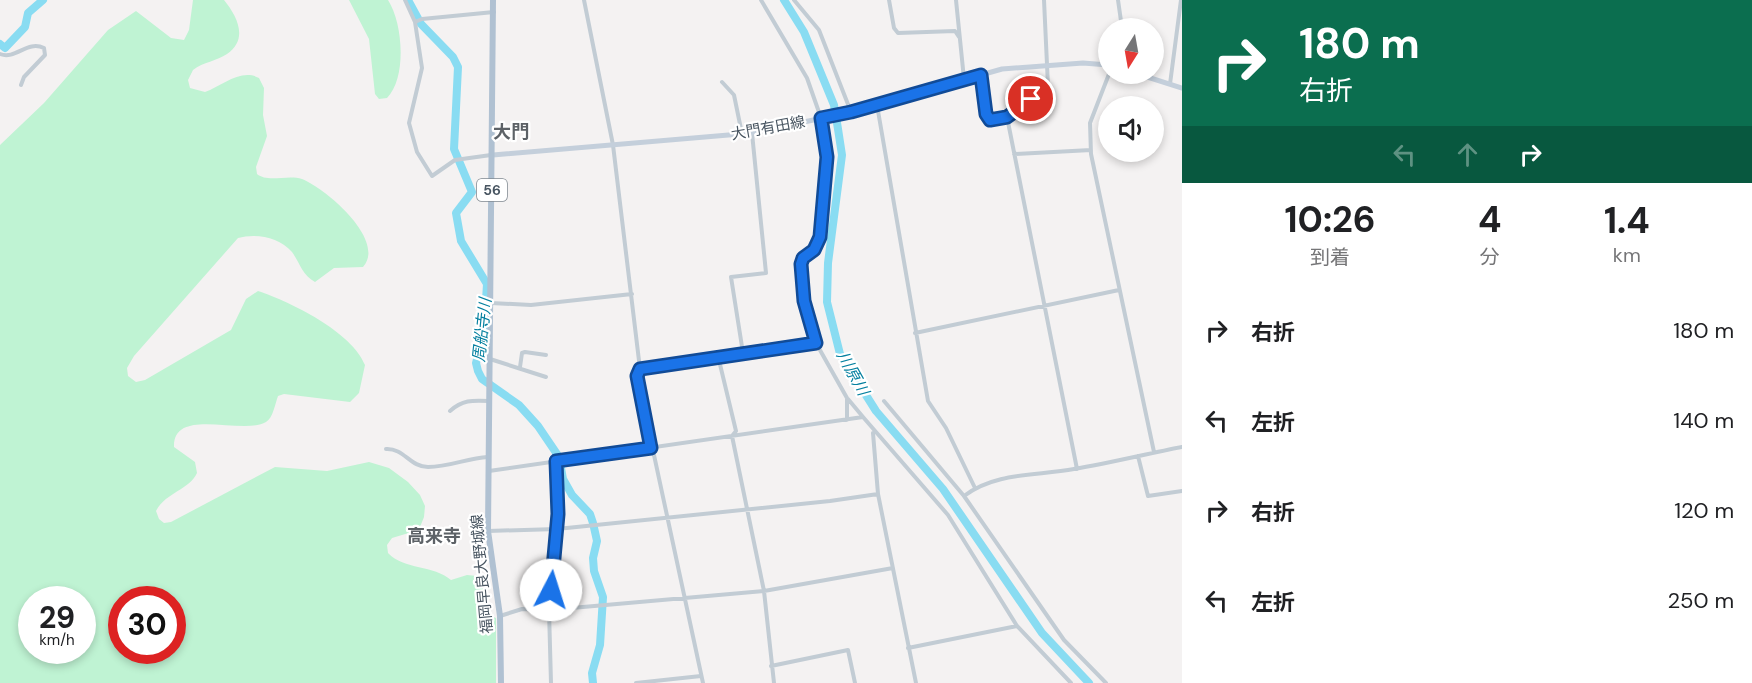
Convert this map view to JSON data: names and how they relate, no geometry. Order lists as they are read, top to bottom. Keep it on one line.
{"streets":{"main road":["大門有田線","56","福岡早良大野城線"]},"crossings":[["大門有田線","56"],["56","福岡早良大野城線"]],"districts":["大門","高来寺"],"water":["周船寺川","川原川"],"north":"bottom","page":{"turn":["180 m","右折"],"eta":["10:26","到着","4","分","1.4","km"],"list":[{"name":"右折","value":"180 m"},{"name":"左折","value":"140 m"},{"name":"右折","value":"120 m"},{"name":"左折","value":"250 m"}],"speed":"29 km/h","limit":"30"}}
